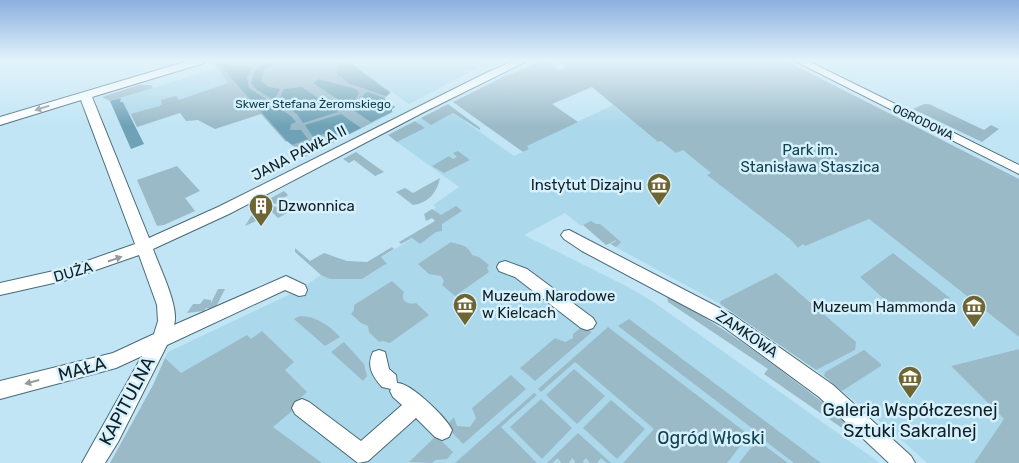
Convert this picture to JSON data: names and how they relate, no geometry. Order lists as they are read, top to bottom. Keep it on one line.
{"streets":{"street":["OGRODOWA","JANA PAWŁA II","DUŻA","ZAMKOWA","MAŁA","KAPITULNA"]},"crossings":[["JANA PAWŁA II","DUŻA"],["JANA PAWŁA II","KAPITULNA"],["DUŻA","KAPITULNA"],["MAŁA","KAPITULNA"]],"one_way":["DUŻA","MAŁA"],"parks":["Skwer Stefana Żeromskiego","Park im. Stanisława Staszica","Ogród Włoski"],"places":{"museum":["Instytut Dizajnu","Muzeum Narodowe w Kielcach","Muzeum Hammonda","Galeria Współczesnej Sztuki Sakralnej"],"building":["Dzwonnica"]}}
